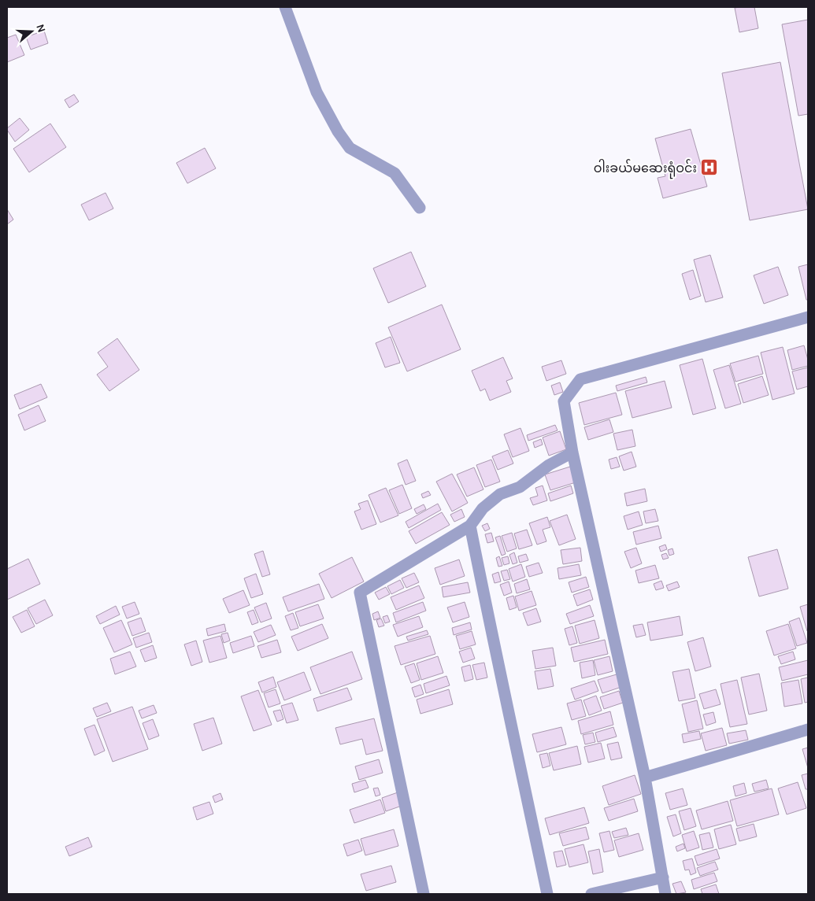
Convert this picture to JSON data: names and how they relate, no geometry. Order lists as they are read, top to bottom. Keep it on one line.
{"places":{"hospital":["ဝါးခယ်မဆေးရုံဝင်း"]},"north":"right"}
